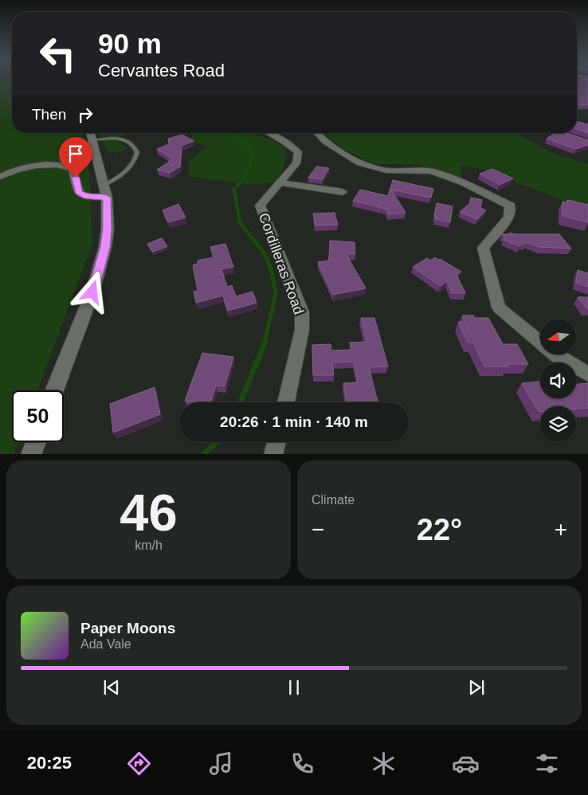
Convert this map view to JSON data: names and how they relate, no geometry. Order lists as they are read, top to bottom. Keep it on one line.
{"streets":{"street":["Cordilleras Road"]},"north":"left","page":{"turn":["90 m","Cervantes Road"],"then":"Then","limit":"50","trip":"20:26 · 1 min · 140 m","tile":[["46","km/h"],"Climate"],"heat":["−","22°","+"],"song":["Paper Moons","Ada Vale"],"tabs":"20:25"}}
